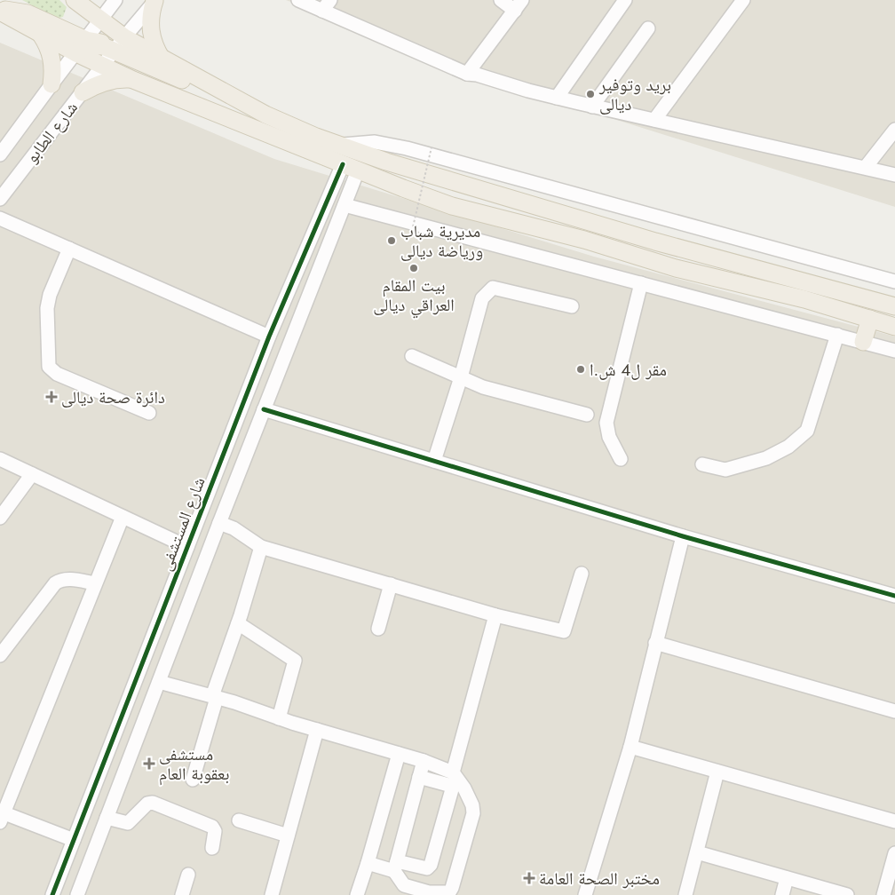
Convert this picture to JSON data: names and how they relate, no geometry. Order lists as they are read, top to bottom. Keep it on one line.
{"streets":{"street":["شارع الطابو","شارع المستشفى"]},"places":{"other":["بريد وتوفير ديالى","مديرية شباب ورياضة ديالى","بيت المقام العراقي ديالى","مقر ل4 ش.ا"],"health":["دائرة صحة ديالى","مستشفى بعقوبة العام","مختبر الصحة العامة"]}}
